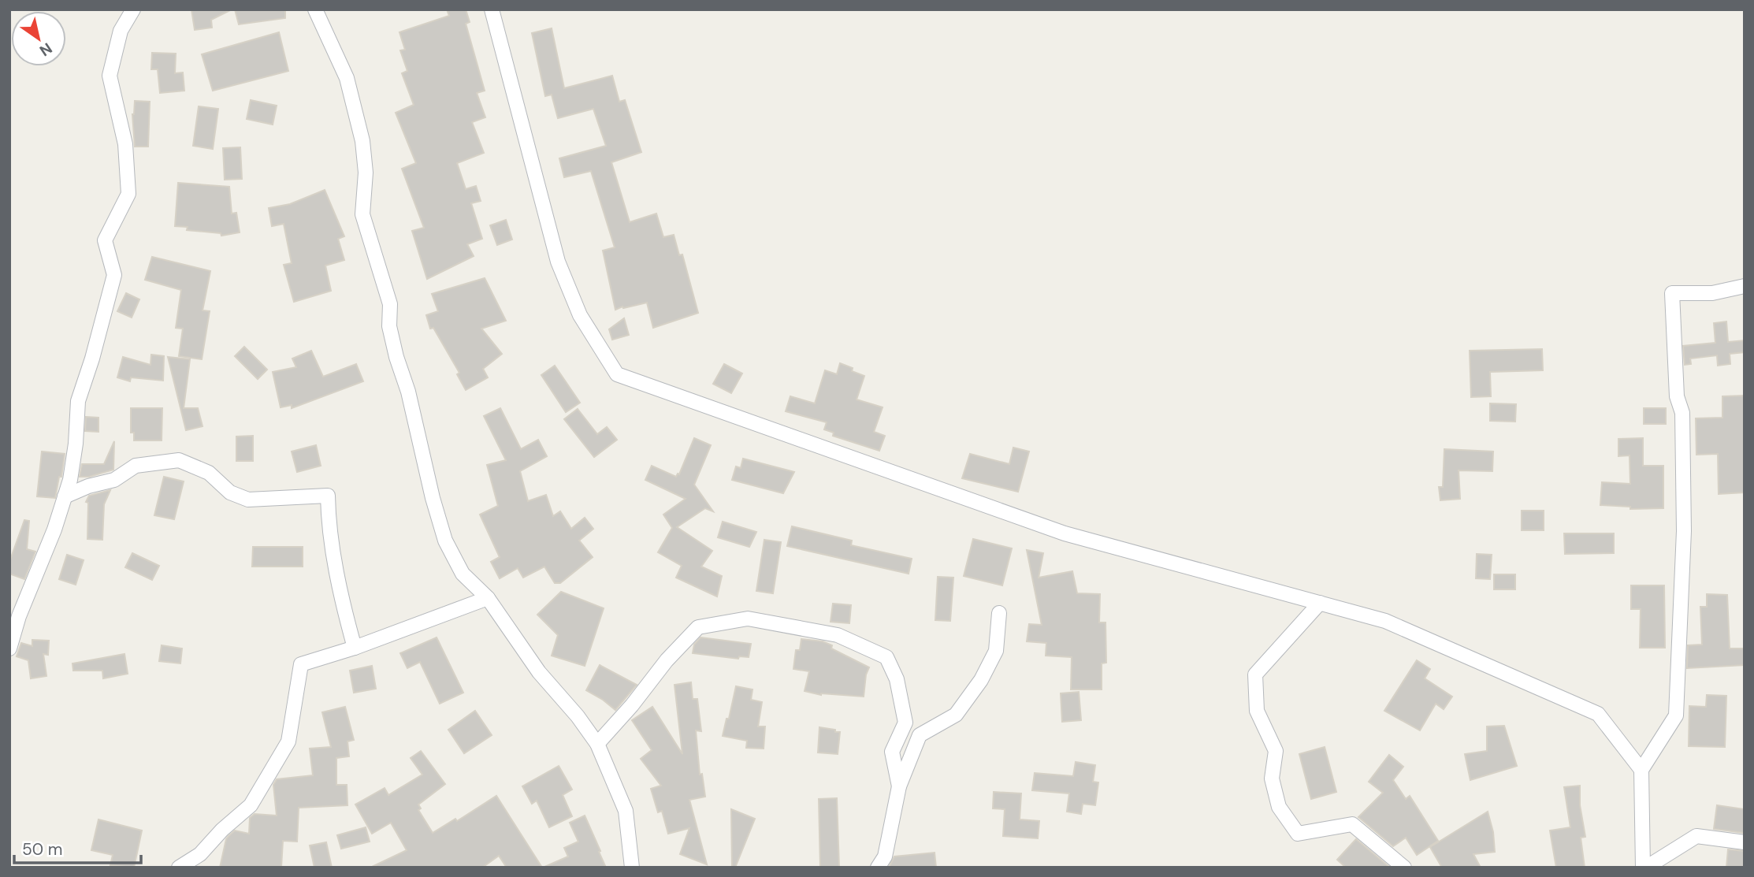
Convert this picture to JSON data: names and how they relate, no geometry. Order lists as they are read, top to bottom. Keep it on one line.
{"scale_bar":"50 m","north":"bottom right"}
